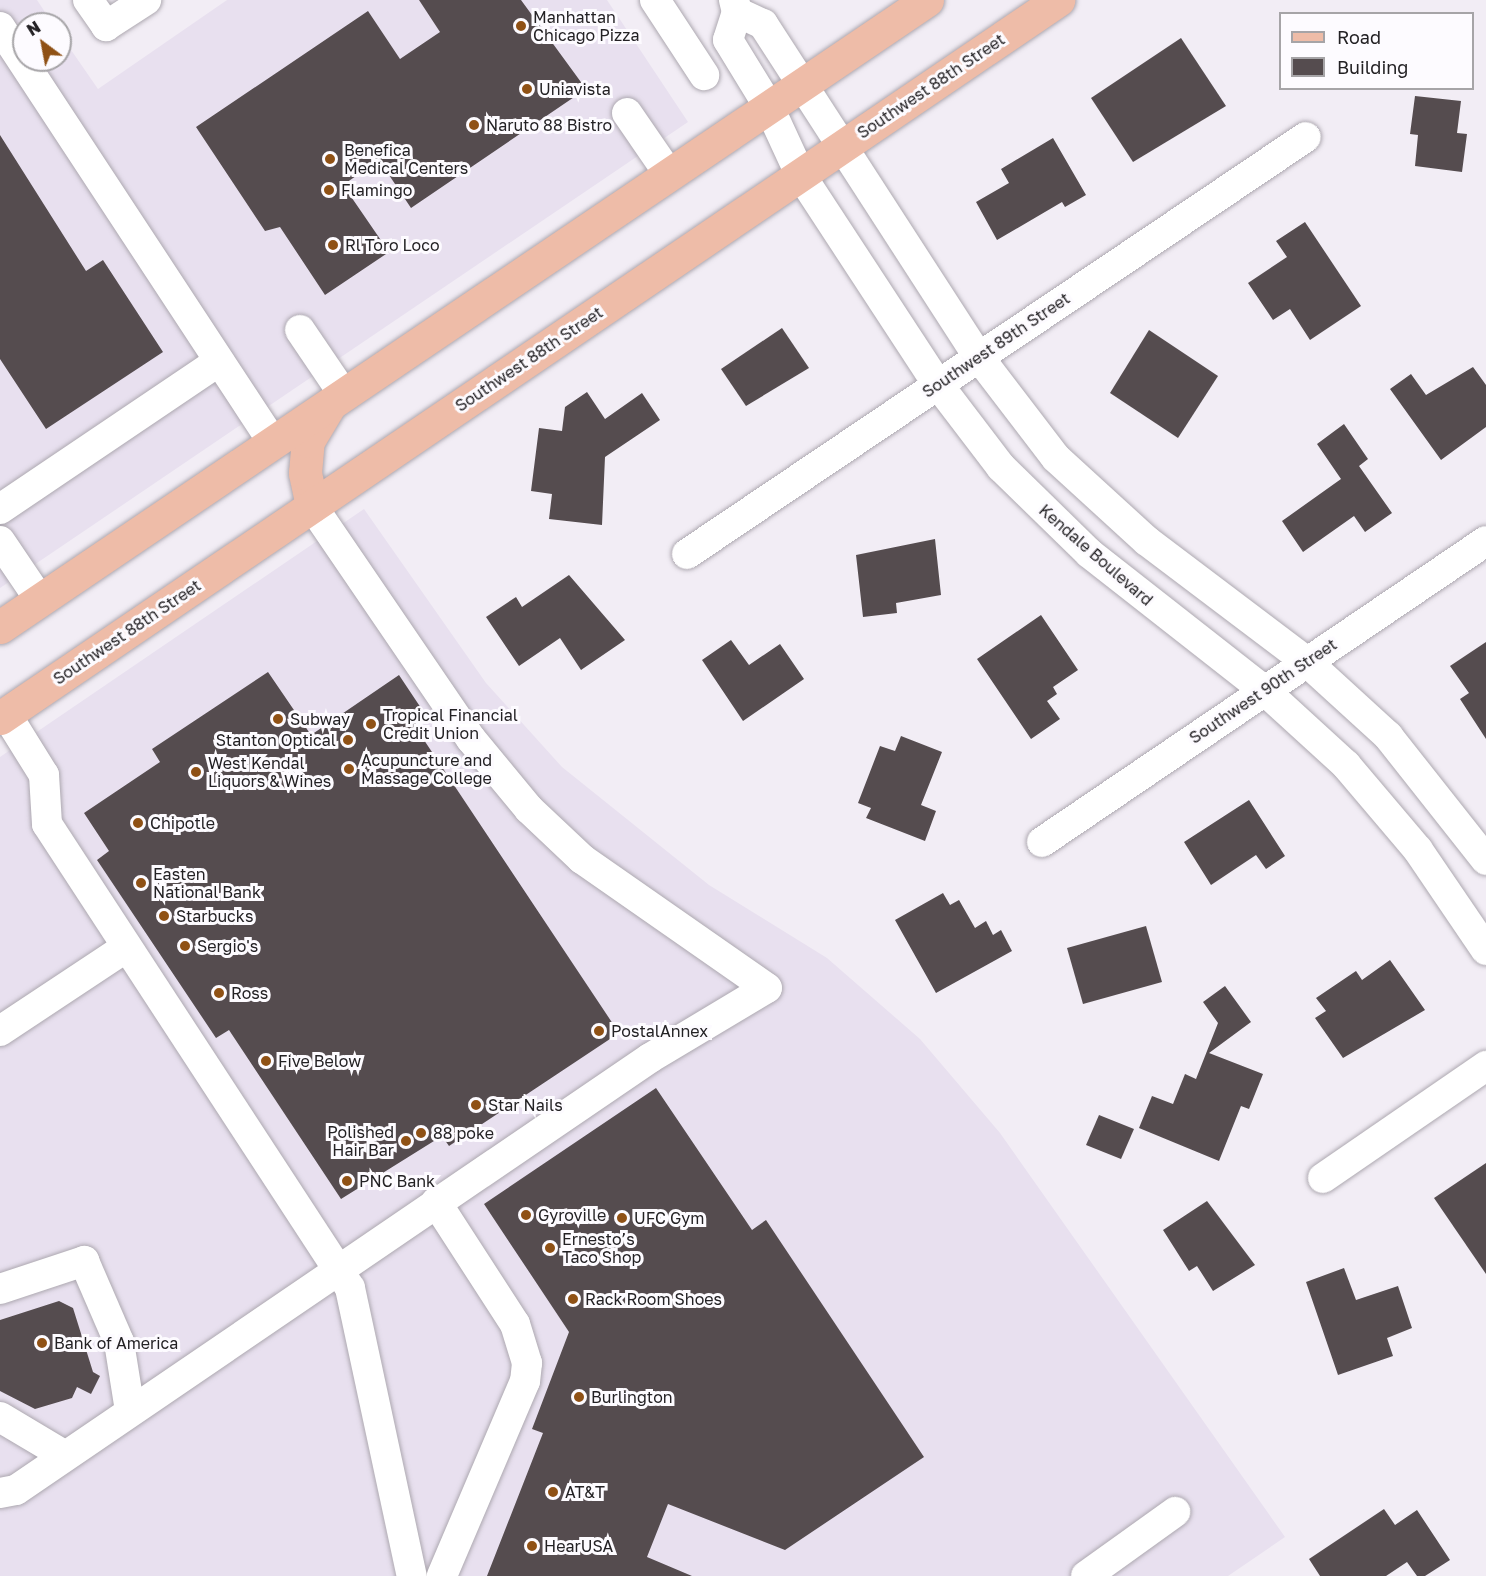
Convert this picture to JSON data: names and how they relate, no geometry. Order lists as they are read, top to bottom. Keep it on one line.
{"streets":{"main road":["Southwest 88th Street"],"street":["Southwest 89th Street","Kendale Boulevard","Southwest 90th Street"]},"crossings":[["Southwest 88th Street","Kendale Boulevard"],["Southwest 89th Street","Kendale Boulevard"],["Kendale Boulevard","Southwest 90th Street"]],"places":["Manhattan Chicago Pizza","Uniavista","Naruto 88 Bistro","Benefica Medical Centers","Flamingo","Rl Toro Loco","Subway","Tropical Financial Credit Union","Stanton Optical","Acupuncture and Massage College","West Kendal Liquors & Wines","Chipotle","Easten National Bank","Starbucks","Sergio's","Ross","PostalAnnex","Five Below","Star Nails","88 poke","Polished Hair Bar","PNC Bank","Gyroville","UFC Gym","Ernesto’s Taco Shop","Rack Room Shoes","Bank of America","Burlington","AT&T","HearUSA"],"legend":["Road","Building"],"north":"top left"}
